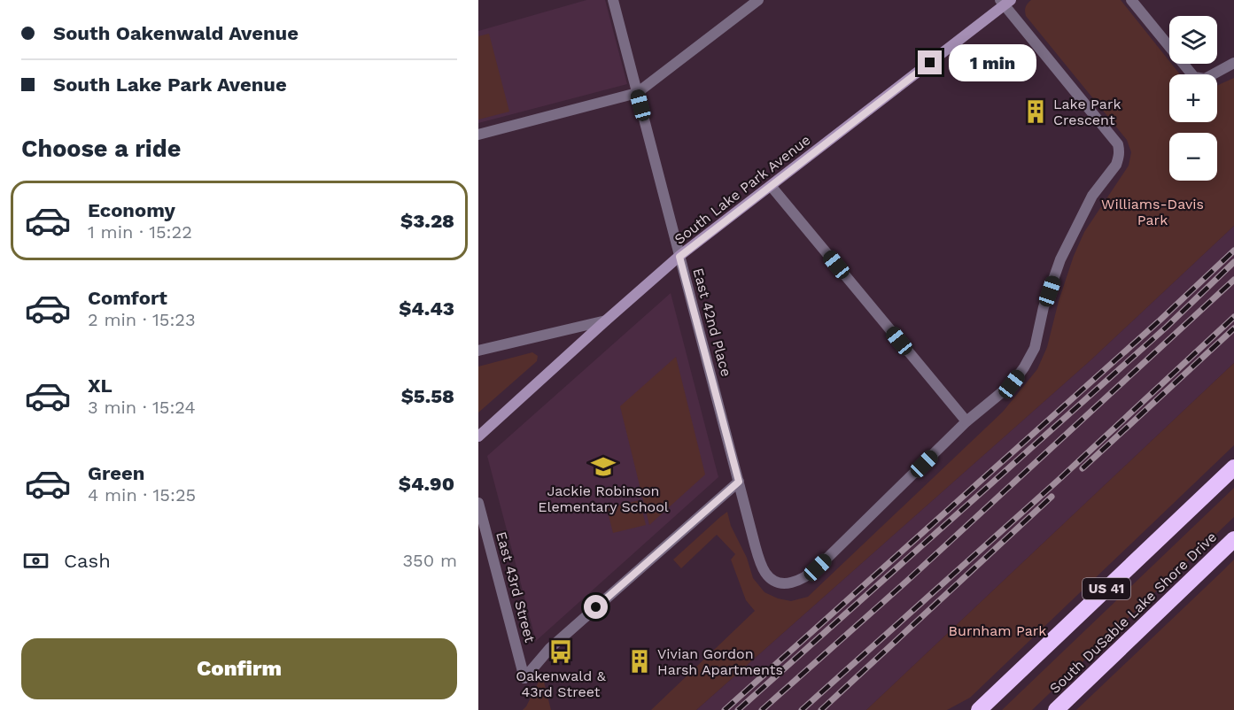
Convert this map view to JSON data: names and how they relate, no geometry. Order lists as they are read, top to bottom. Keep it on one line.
{"streets":{"highway":["US 41","South DuSable Lake Shore Drive"],"street":["South Lake Park Avenue","East 42nd Place","East 43rd Street"]},"crossings":[["South Lake Park Avenue","East 42nd Place"],["East 42nd Place","East 43rd Street"]],"parks":["Williams-Davis Park","Burnham Park"],"places":{"building":["Lake Park Crescent","Vivian Gordon Harsh Apartments"],"school or university":["Jackie Robinson Elementary School"],"bus stop":["Oakenwald & 43rd Street"]},"page":{"banner":["South Oakenwald Avenue","South Lake Park Avenue"],"map_buttons":["+","−"],"bubble":"1 min","heading":"Choose a ride","list":[{"name":"Economy","note":"1 min · 15:22","value":"$3.28"},{"name":"Comfort","note":"2 min · 15:23","value":"$4.43"},{"name":"XL","note":"3 min · 15:24","value":"$5.58"},{"name":"Green","note":"4 min · 15:25","value":"$4.90"}],"pay":["Cash","350 m"],"buttons":"Confirm"}}
